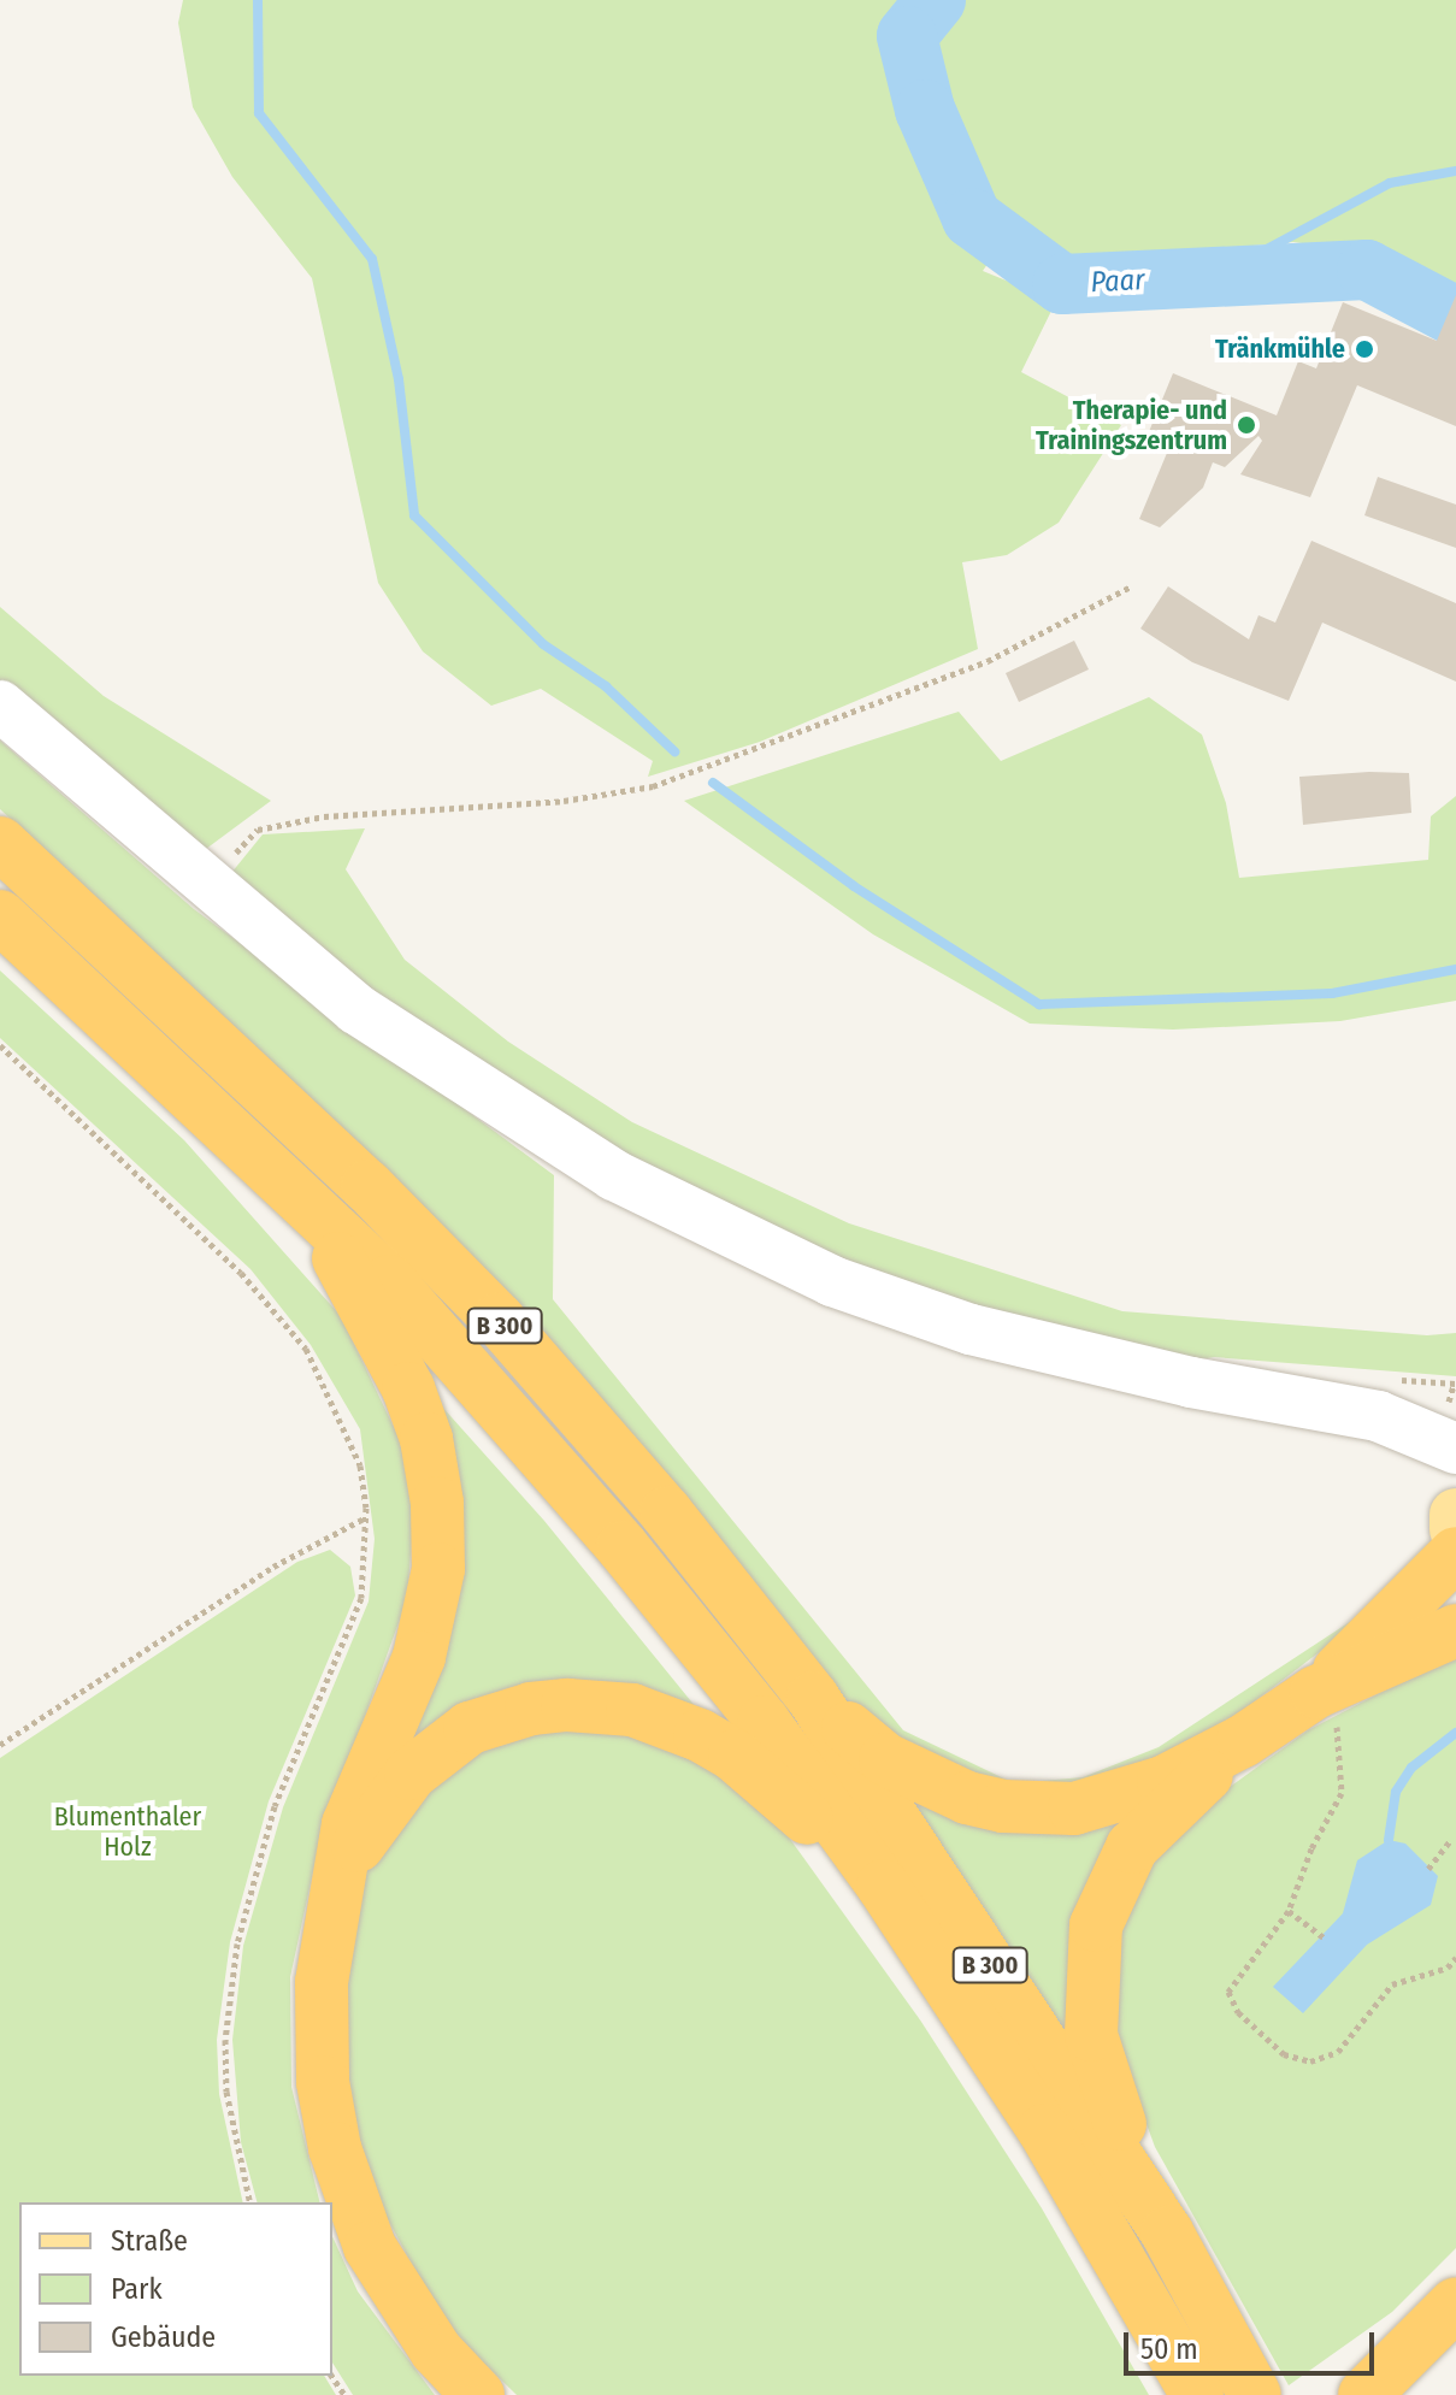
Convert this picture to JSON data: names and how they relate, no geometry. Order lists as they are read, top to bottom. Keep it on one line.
{"streets":{"highway":["B 300"]},"water":["Paar"],"parks":["Blumenthaler Holz"],"places":["Tränkmühle","Therapie- und Trainingszentrum"],"legend":["Straße","Park","Gebäude"],"scale_bar":"50 m"}
